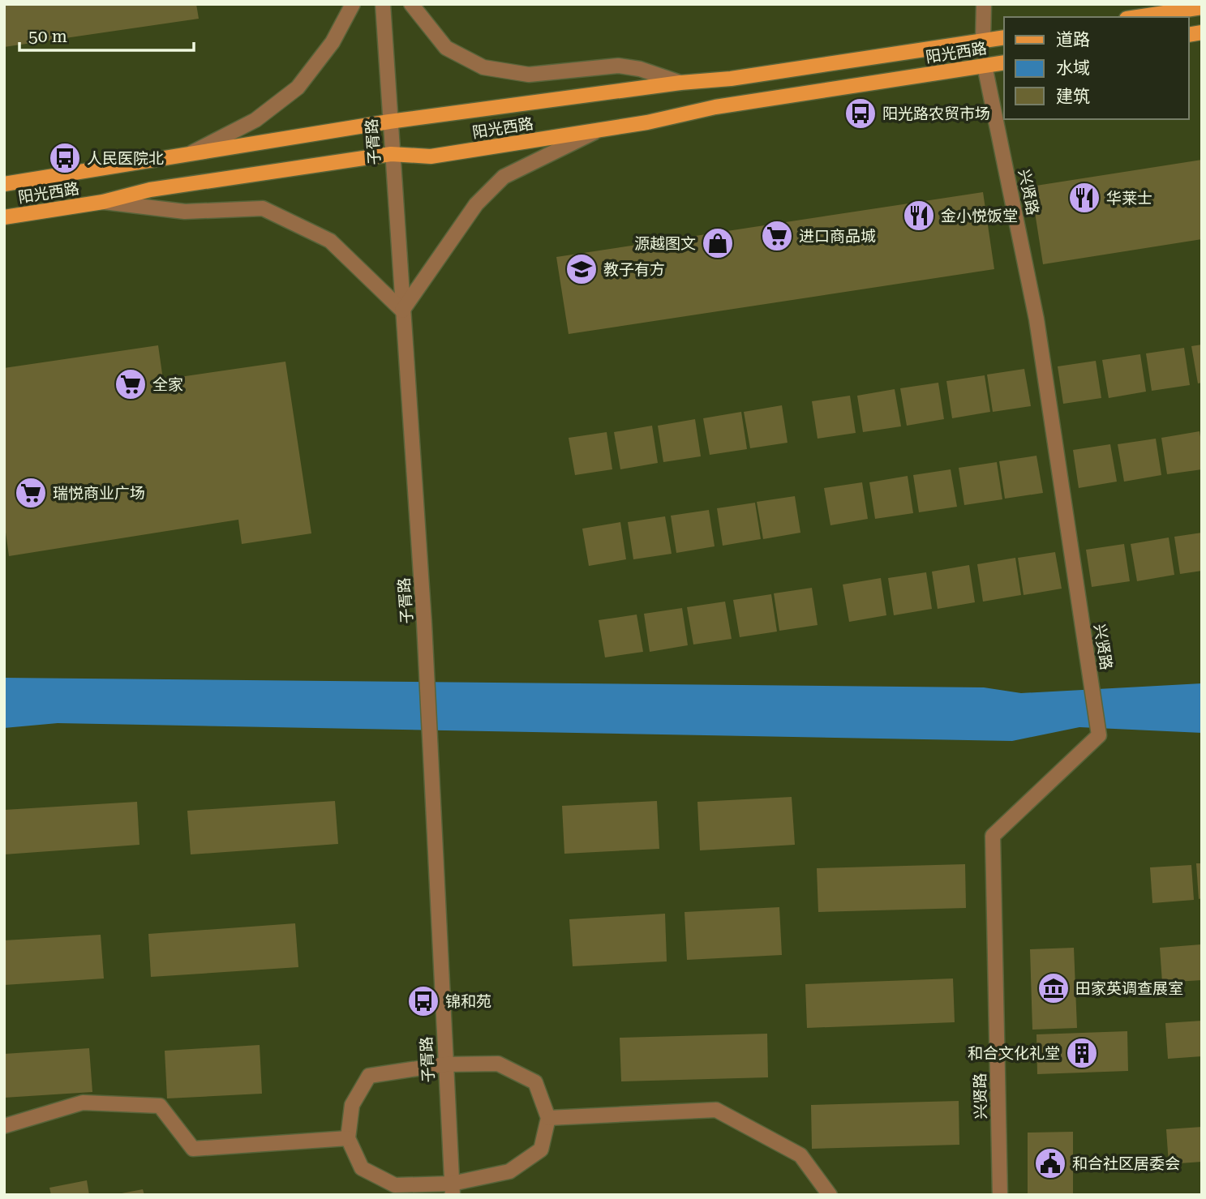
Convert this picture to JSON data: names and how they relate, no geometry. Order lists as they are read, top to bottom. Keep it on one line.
{"streets":{"main road":["阳光西路"],"street":["子胥路","兴贤路"]},"crossings":[["阳光西路","子胥路"],["阳光西路","兴贤路"]],"places":{"bus stop":["阳光路农贸市场","人民医院北","锦和苑"],"restaurant":["华莱士","金小悦饭堂"],"supermarket":["进口商品城","全家","瑞悦商业广场"],"shop":["源越图文"],"school or university":["教子有方"],"museum":["田家英调查展室"],"building":["和合文化礼堂"],"public building":["和合社区居委会"]},"legend":["道路","水域","建筑"],"scale_bar":"50 m"}
